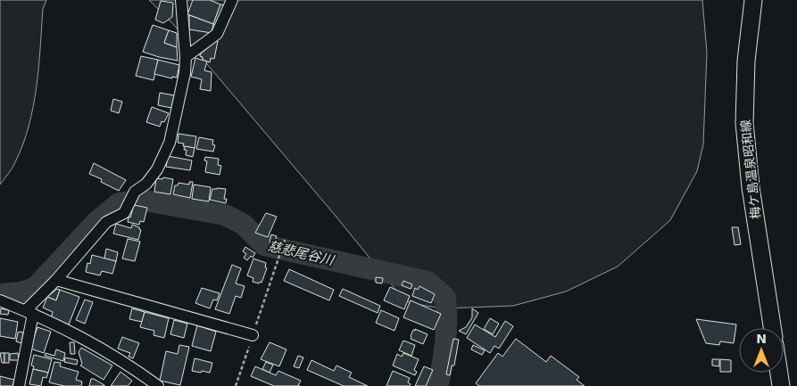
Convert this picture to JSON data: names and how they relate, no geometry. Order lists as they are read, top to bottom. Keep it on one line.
{"streets":{"main road":["梅ケ島温泉昭和線"]},"water":["慈悲尾谷川"],"north":"top"}
